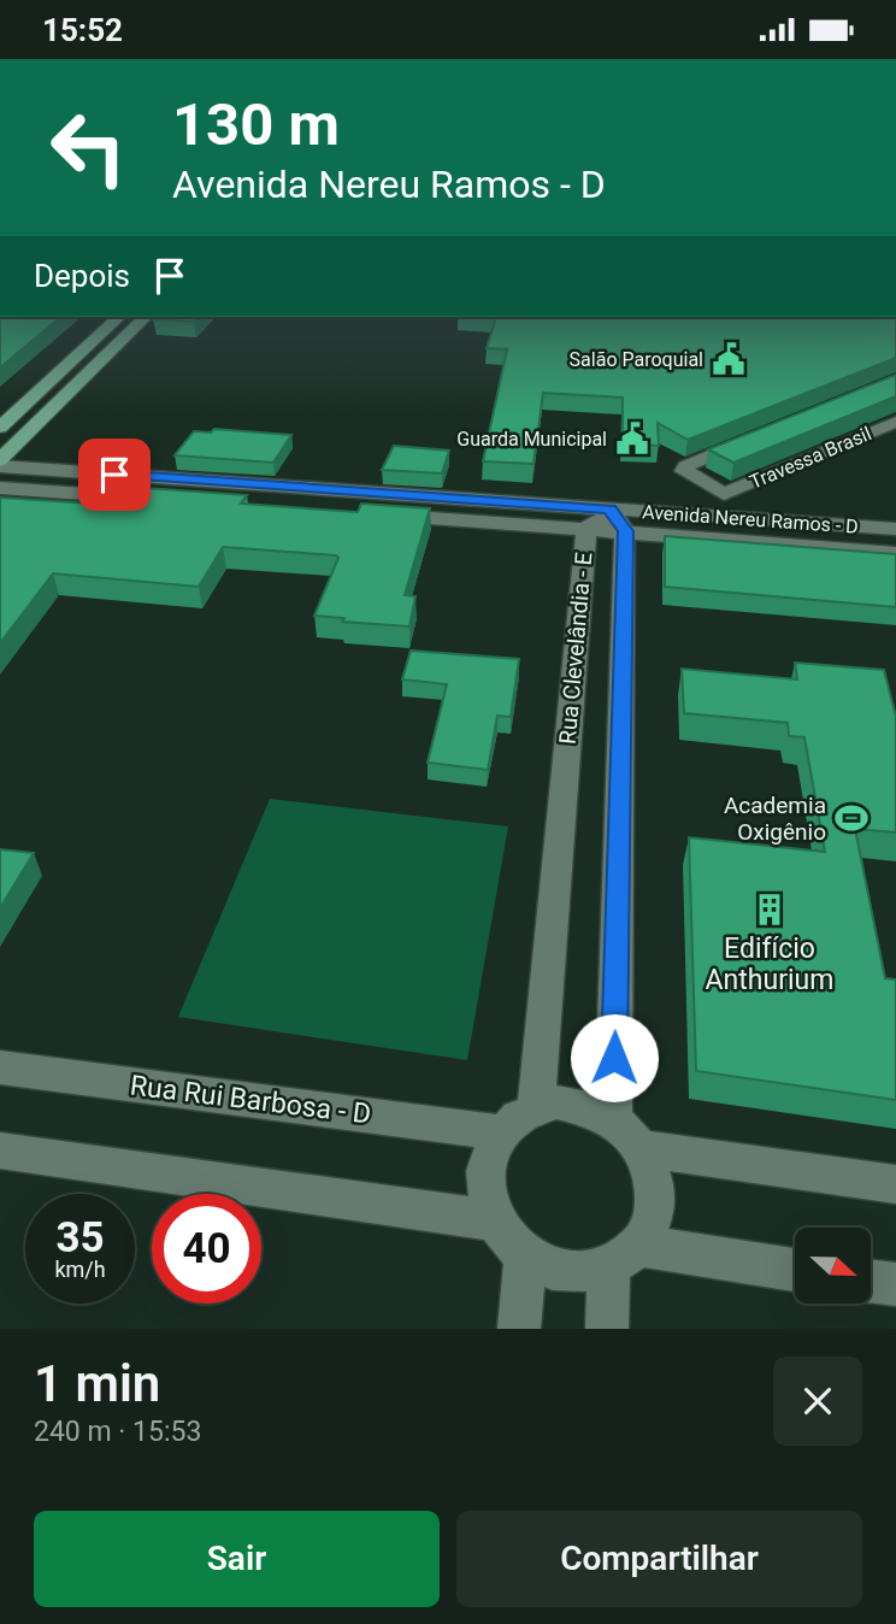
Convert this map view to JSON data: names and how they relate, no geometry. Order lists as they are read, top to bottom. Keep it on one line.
{"streets":{"street":["Travessa Brasil","Avenida Nereu Ramos - D","Rua Clevelândia - E","Rua Rui Barbosa - D"]},"crossings":[["Travessa Brasil","Avenida Nereu Ramos - D"],["Avenida Nereu Ramos - D","Rua Clevelândia - E"],["Rua Clevelândia - E","Rua Rui Barbosa - D"]],"places":{"public building":["Salão Paroquial","Guarda Municipal"],"sports":["Academia Oxigênio"],"building":["Edifício Anthurium"]},"north":"right","page":{"status":"15:52","turn":["130 m","Avenida Nereu Ramos - D"],"then":"Depois","speed":"35 km/h","limit":"40","heading":["1 min","240 m · 15:53"],"buttons":["Sair","Compartilhar"]}}
